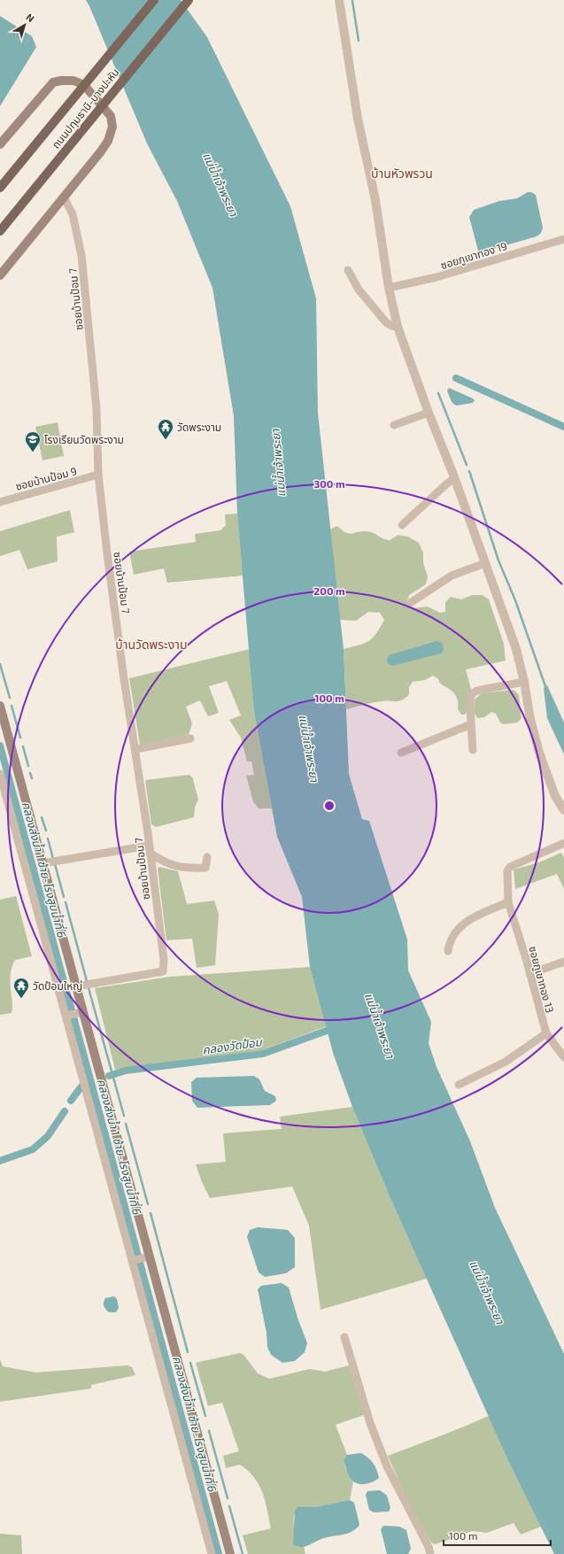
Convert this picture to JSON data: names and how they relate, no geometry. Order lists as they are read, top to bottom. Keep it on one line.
{"streets":{"main road":["ถนนปทุมธานี-บางปะหัน"],"street":["ซอยภูเขาทอง 19","ซอยบ้านป้อม 7","ซอยบ้านป้อม 9","ซอยภูเขาทอง 13"]},"crossings":[["ซอยบ้านป้อม 7","ซอยบ้านป้อม 9"]],"districts":["บ้านหัวพรวน","บ้านวัดพระงาม"],"water":["แม่น้ำเจ้าพระยา","คลองส่งน้ำ 1 ซ้าย-โรงสูบน้ำที่ 6","คลองวัดป้อม"],"places":{"temple":["วัดพระงาม","วัดป้อมใหญ่"],"school or university":["โรงเรียนวัดพระงาม"]},"scale_bar":"100 m","north":"top right","rings":["300 m","200 m","100 m"]}
